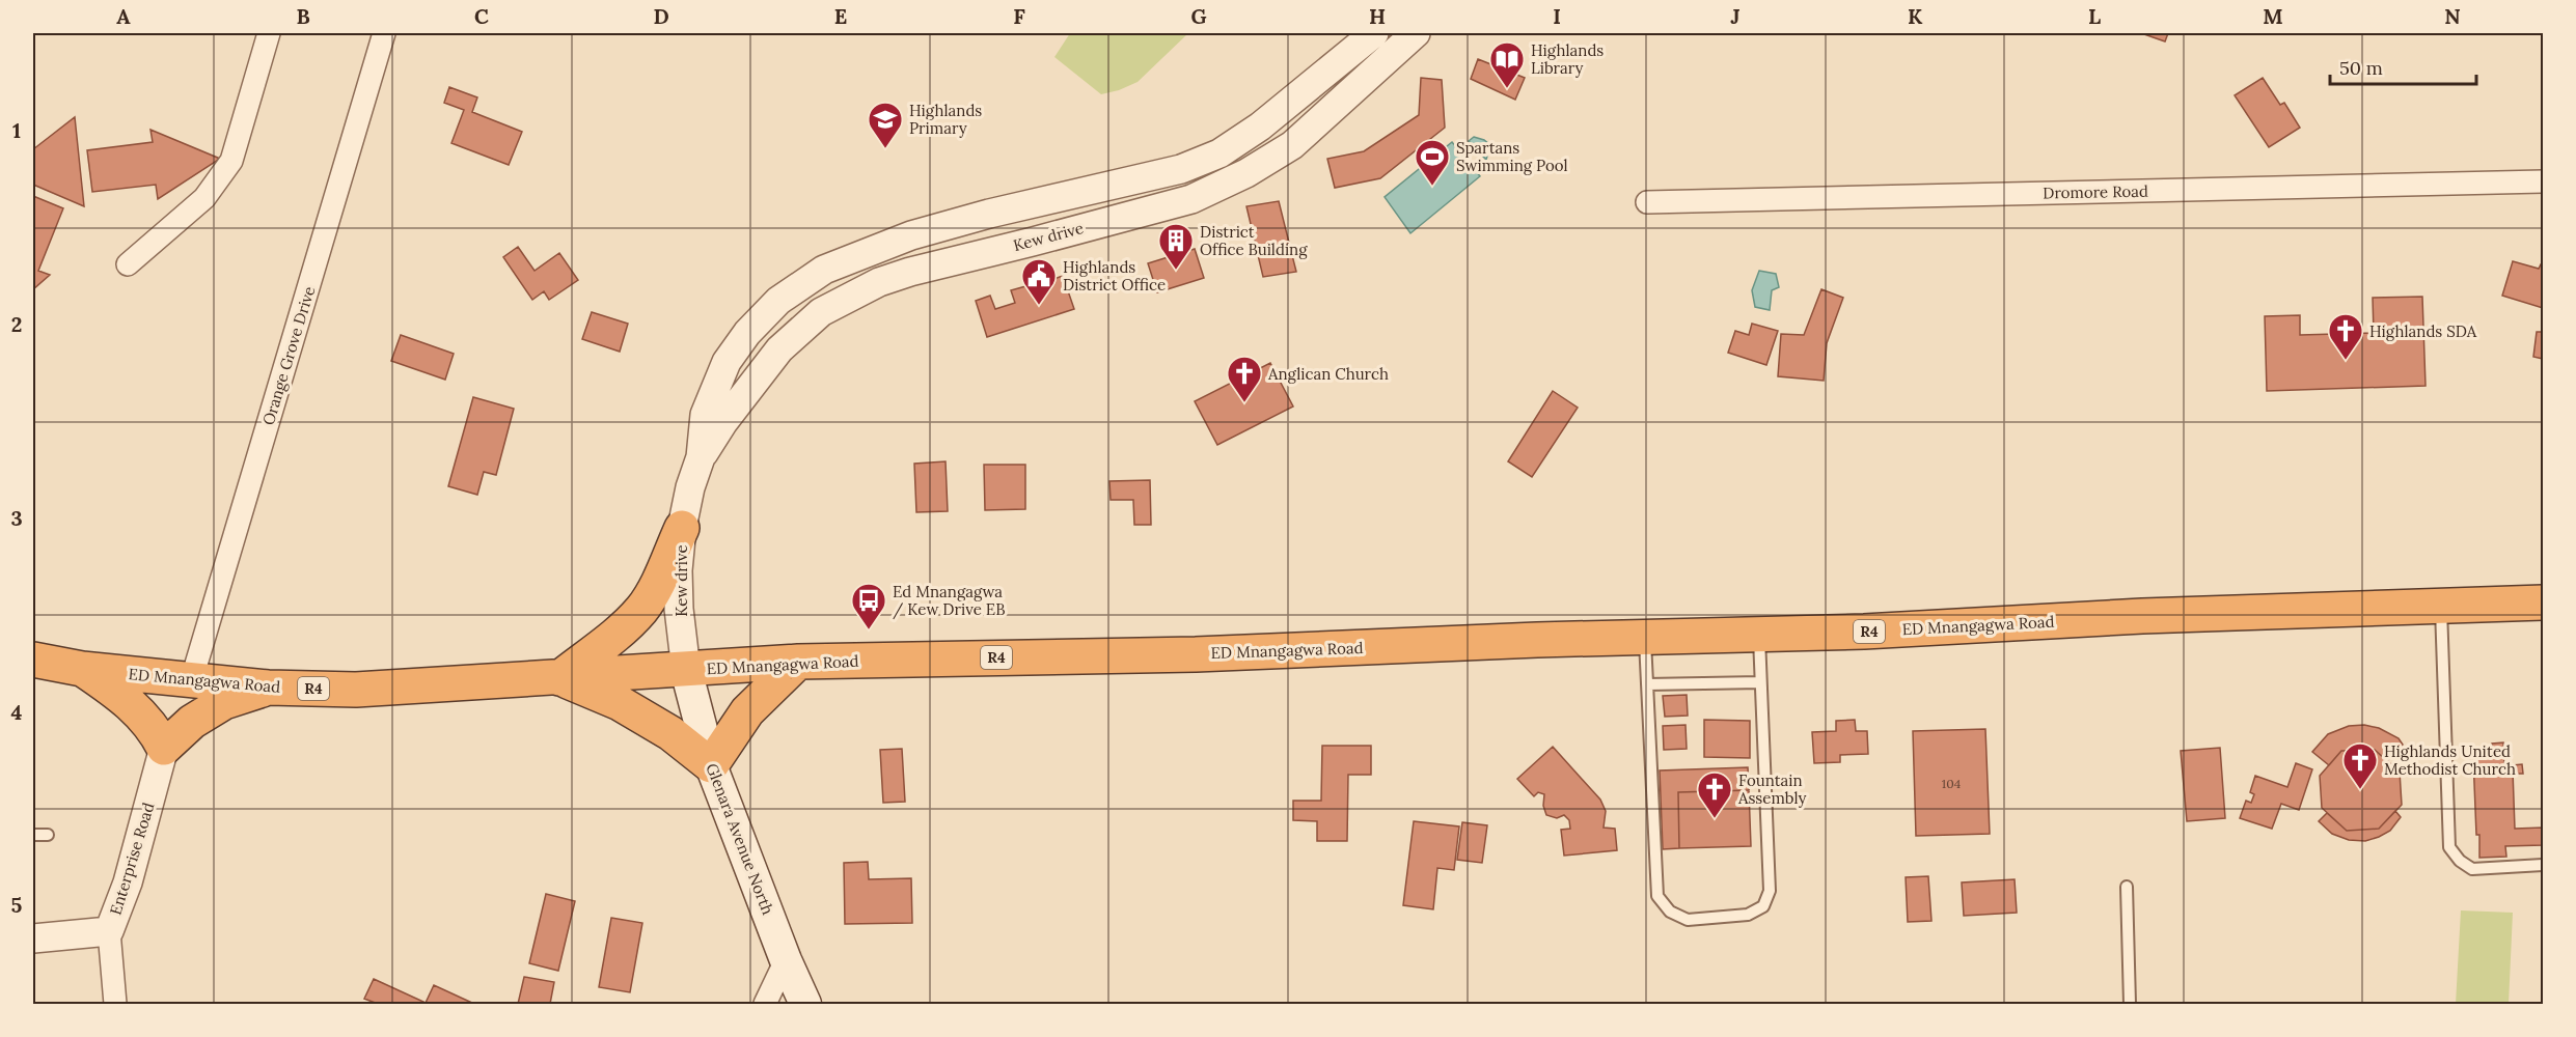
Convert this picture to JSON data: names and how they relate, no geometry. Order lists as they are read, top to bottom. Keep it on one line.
{"streets":{"highway":["ED Mnangagwa Road","R4"],"main road":["Glenara Avenue North"],"street":["Dromore Road","Kew drive","Orange Grove Drive","Enterprise Road"]},"crossings":[["Kew drive","ED Mnangagwa Road"],["Kew drive","Glenara Avenue North"],["Orange Grove Drive","ED Mnangagwa Road"],["ED Mnangagwa Road","Glenara Avenue North"]],"places":{"library":["Highlands Library"],"school or university":["Highlands Primary"],"sports":["Spartans Swimming Pool"],"building":["District Office Building"],"public building":["Highlands District Office"],"church":["Highlands SDA","Anglican Church","Highlands United Methodist Church","Fountain Assembly"],"bus stop":["Ed Mnangagwa / Kew Drive EB"]},"house_numbers":["104"],"scale_bar":"50 m","grid":{"columns":["A","B","C","D","E","F","G","H","I","J","K","L","M","N"],"rows":["1","2","3","4","5"]}}
